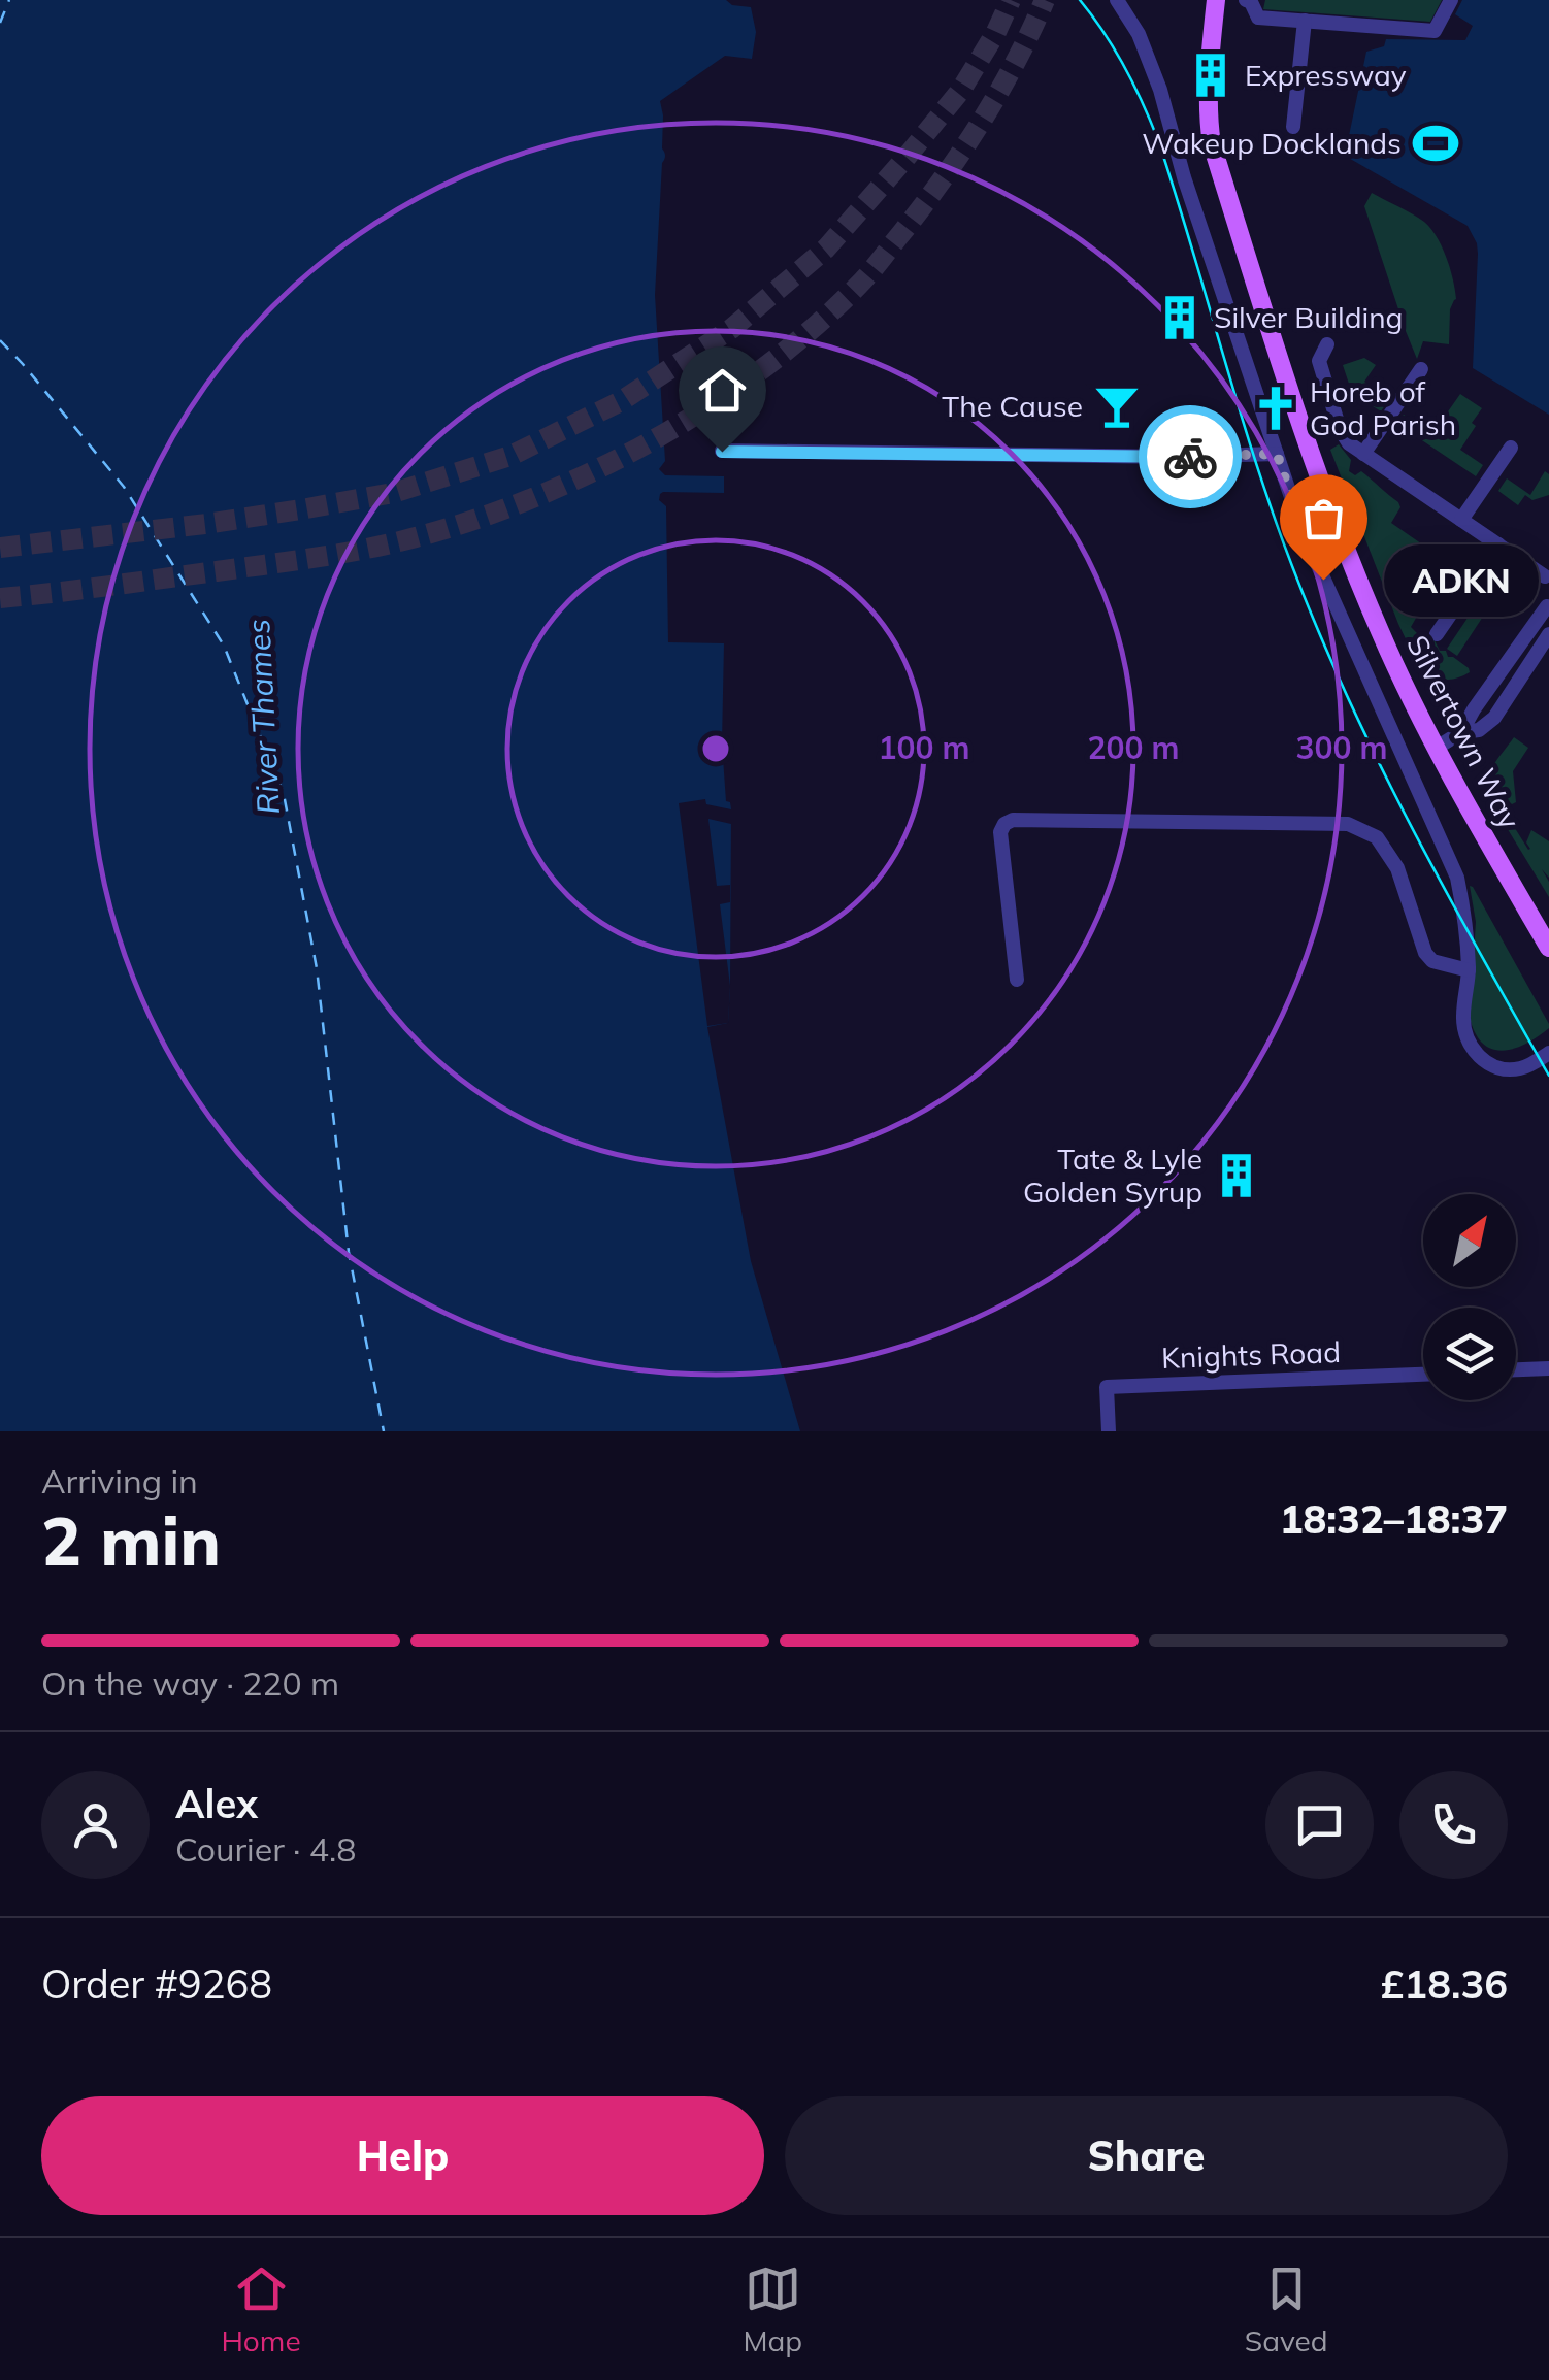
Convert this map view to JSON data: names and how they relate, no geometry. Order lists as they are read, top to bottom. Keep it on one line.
{"streets":{"main road":["Silvertown Way"],"street":["Knights Road"]},"water":["River Thames"],"places":{"building":["Expressway","Silver Building","Tate & Lyle Golden Syrup"],"sports":["Wakeup Docklands"],"bar":["The Cause"],"church":["Horeb of God Parish"],"other":["ADKN"]},"north":"top right","page":{"bubble":"ADKN","heading":["2 min","Arriving in","18:32–18:37"],"panel":["Alex","Courier · 4.8","Order #9268","£18.36"],"bar":"On the way · 220 m","buttons":["Help","Share"],"tabs":["Home","Map","Saved"]},"rings":["100 m","200 m","300 m"]}
